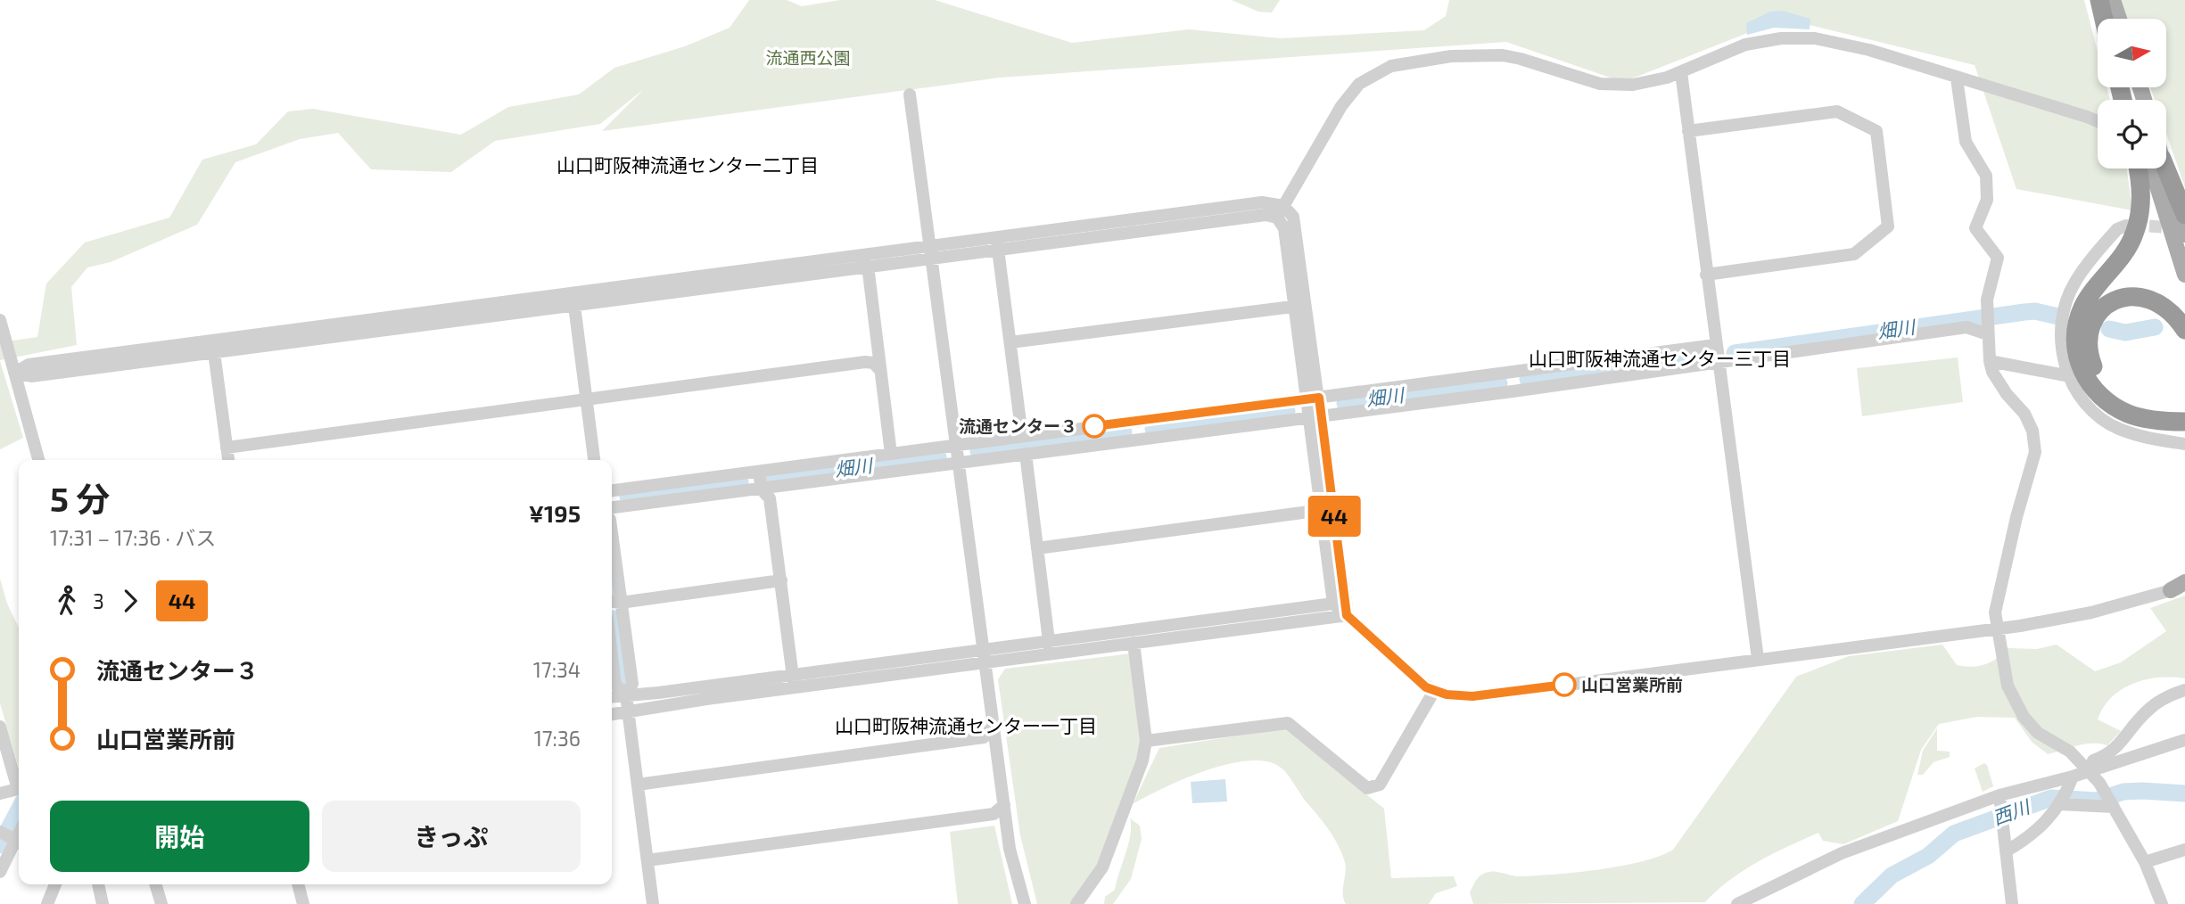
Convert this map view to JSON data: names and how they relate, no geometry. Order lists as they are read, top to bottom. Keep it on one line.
{"districts":["山口町阪神流通センター二丁目","山口町阪神流通センター三丁目","山口町阪神流通センター一丁目"],"water":["畑川","西川"],"parks":["流通西公園"],"places":["流通センター３","山口営業所前"],"lines":["bus line 44"],"north":"right","page":{"on_map":"44","heading":["5 分","17:31 – 17:36 · バス","¥195"],"legs":["3","44"],"list":[{"name":"流通センター３","value":"17:34"},{"name":"山口営業所前","value":"17:36"}],"buttons":["開始","きっぷ"]}}
